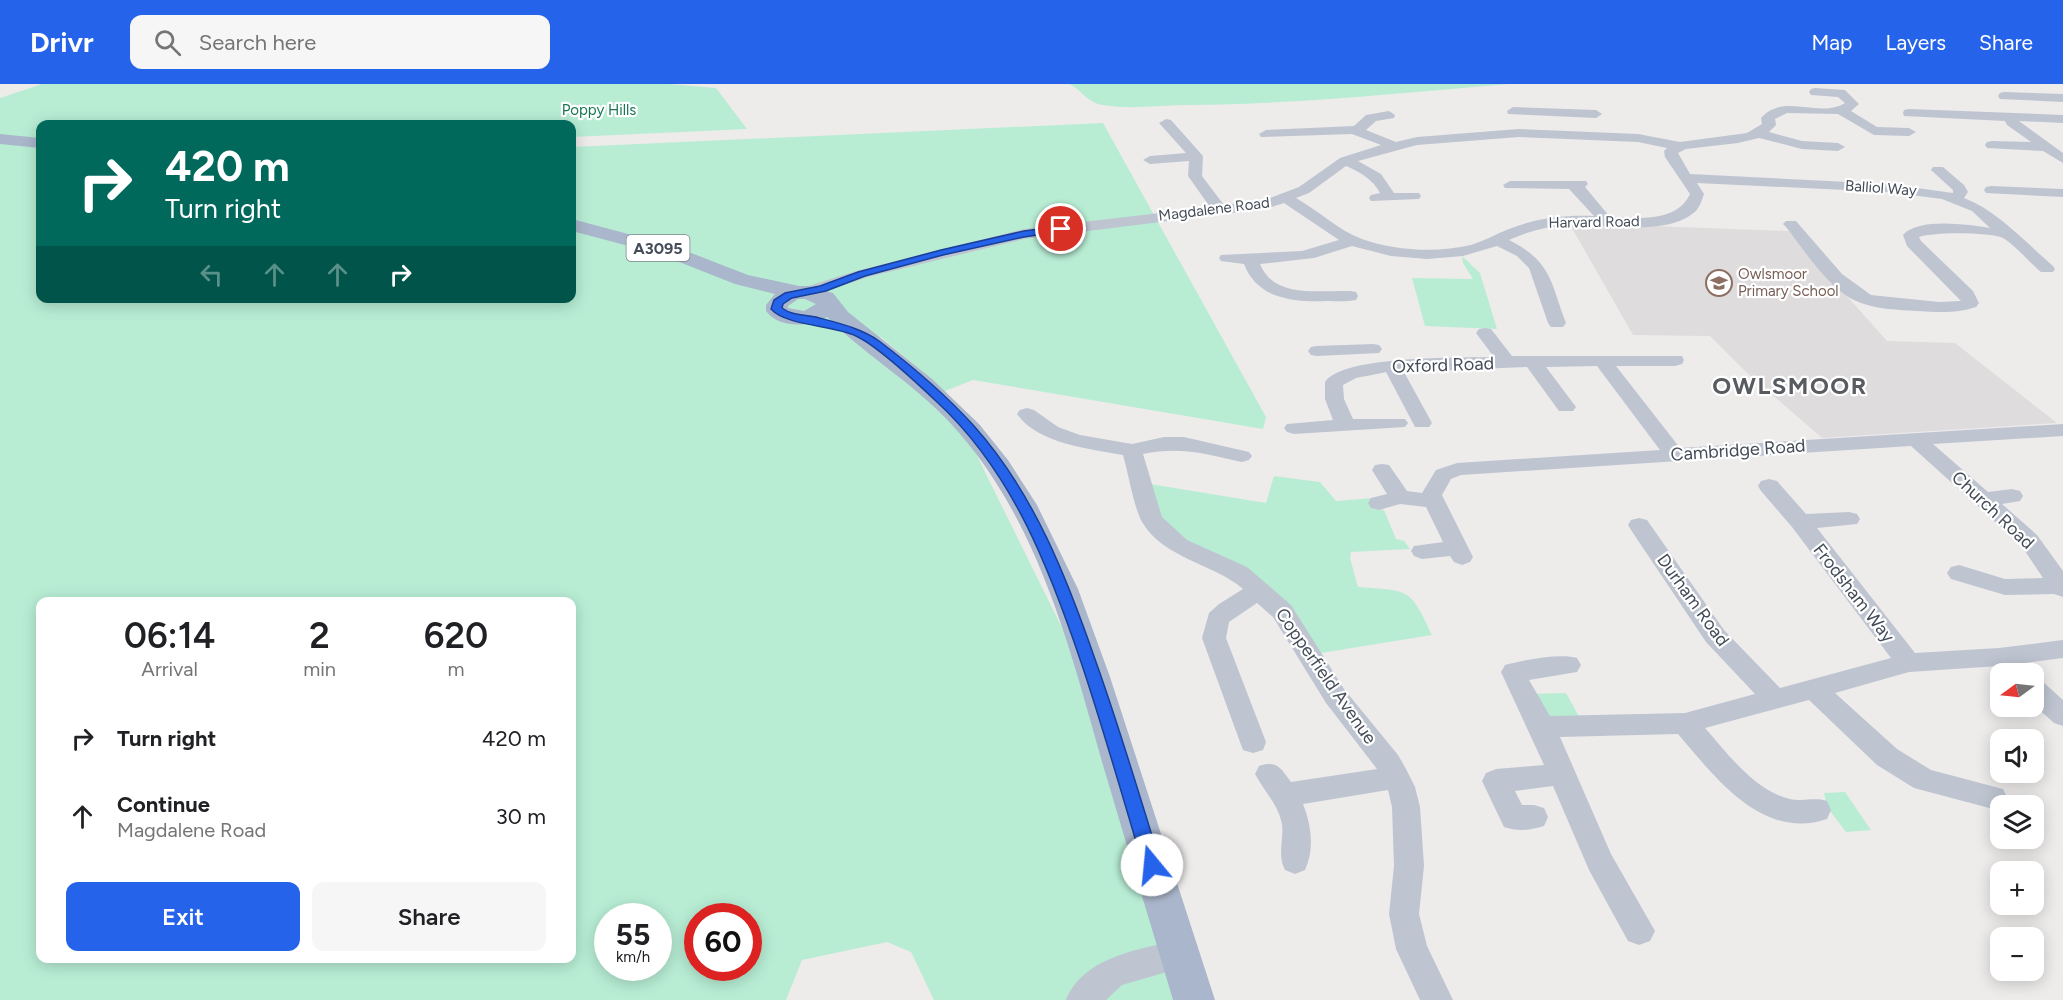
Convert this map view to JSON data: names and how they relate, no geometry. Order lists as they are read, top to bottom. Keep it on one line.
{"streets":{"main road":["A3095"],"street":["Balliol Way","Magdalene Road","Harvard Road","Oxford Road","Cambridge Road","Church Road","Frodsham Way","Durham Road","Copperfield Avenue"]},"crossings":[["Balliol Way","Harvard Road"],["Magdalene Road","Harvard Road"],["Magdalene Road","A3095"],["Cambridge Road","Church Road"]],"districts":["OWLSMOOR"],"parks":["Poppy Hills"],"places":{"school or university":["Owlsmoor Primary School"]},"north":"left","page":{"header":"Drivr","search":"Search here","nav":["Map","Layers","Share"],"turn":["420 m","Turn right"],"eta":["06:14","Arrival","2","min","620","m"],"map_buttons":["+","−"],"list":[{"name":"Turn right","value":"420 m"},{"name":"Continue","note":"Magdalene Road","value":"30 m"}],"buttons":["Exit","Share"],"speed":"55 km/h","limit":"60"}}
